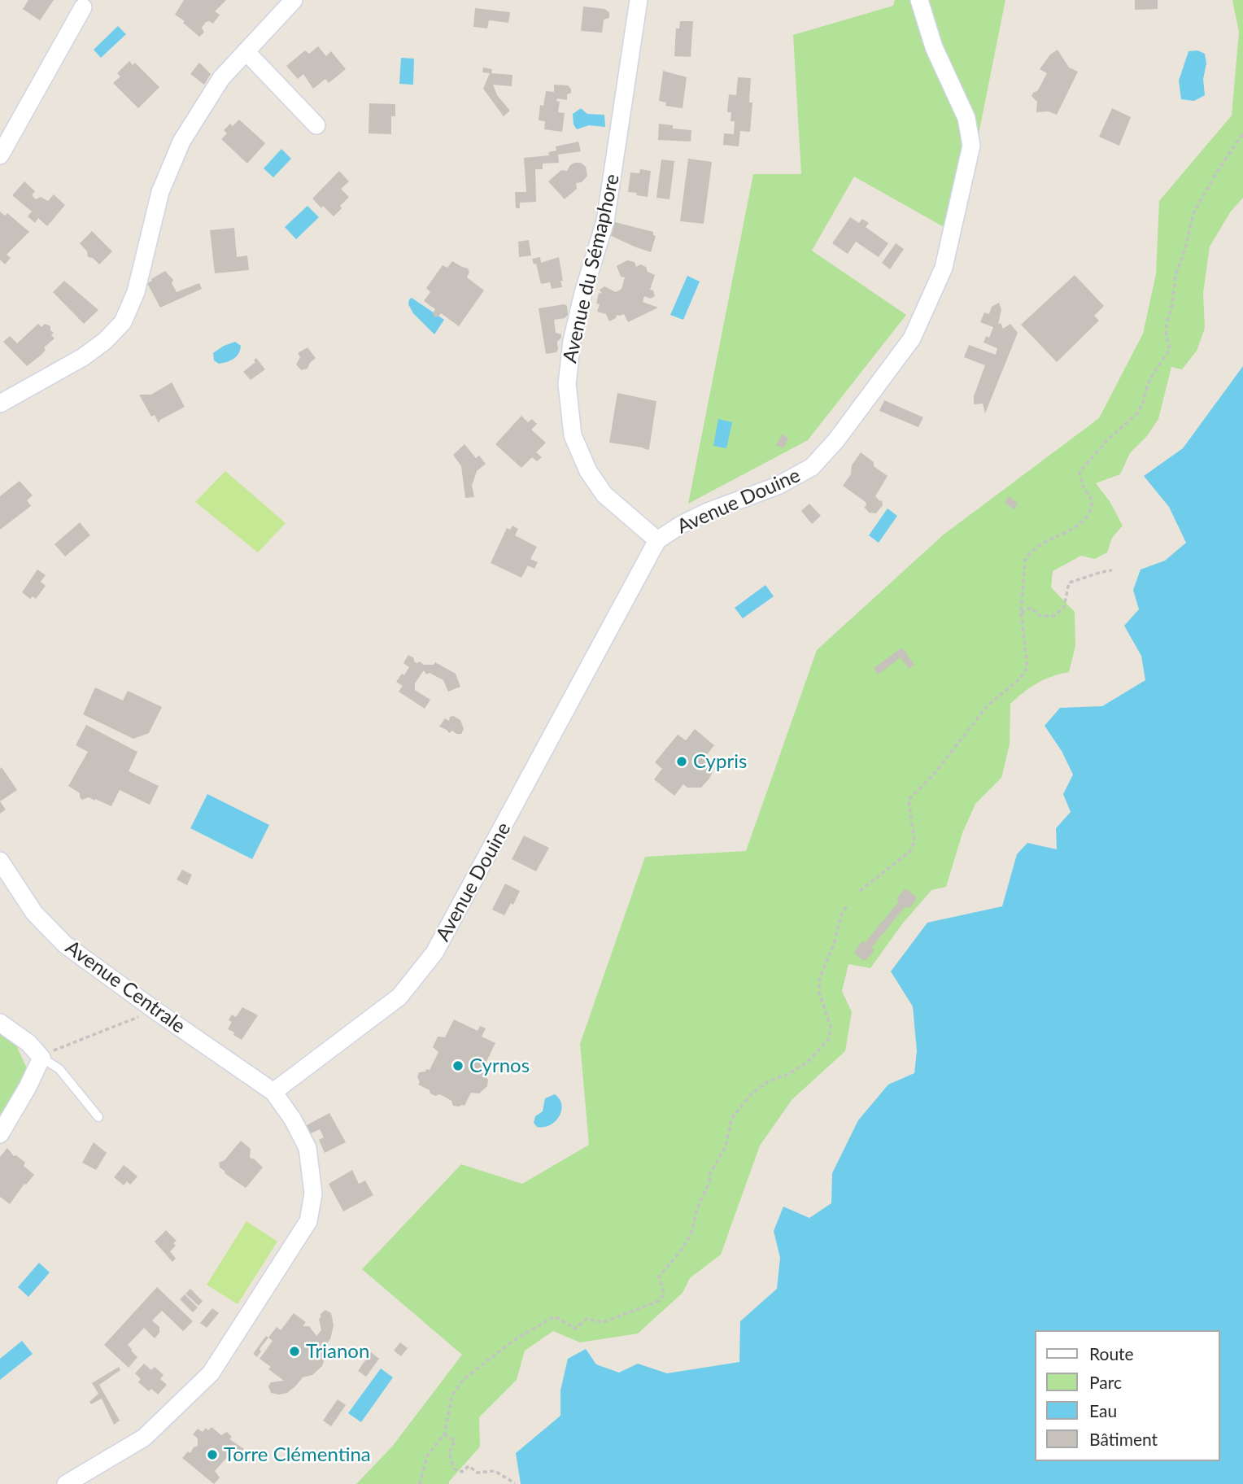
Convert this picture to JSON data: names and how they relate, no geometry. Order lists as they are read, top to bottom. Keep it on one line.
{"streets":{"street":["Avenue du Sémaphore","Avenue Douine","Avenue Centrale"]},"crossings":[["Avenue du Sémaphore","Avenue Douine"],["Avenue Douine","Avenue Centrale"]],"places":["Cypris","Cyrnos","Trianon","Torre Clémentina"],"legend":["Route","Parc","Eau","Bâtiment"]}
